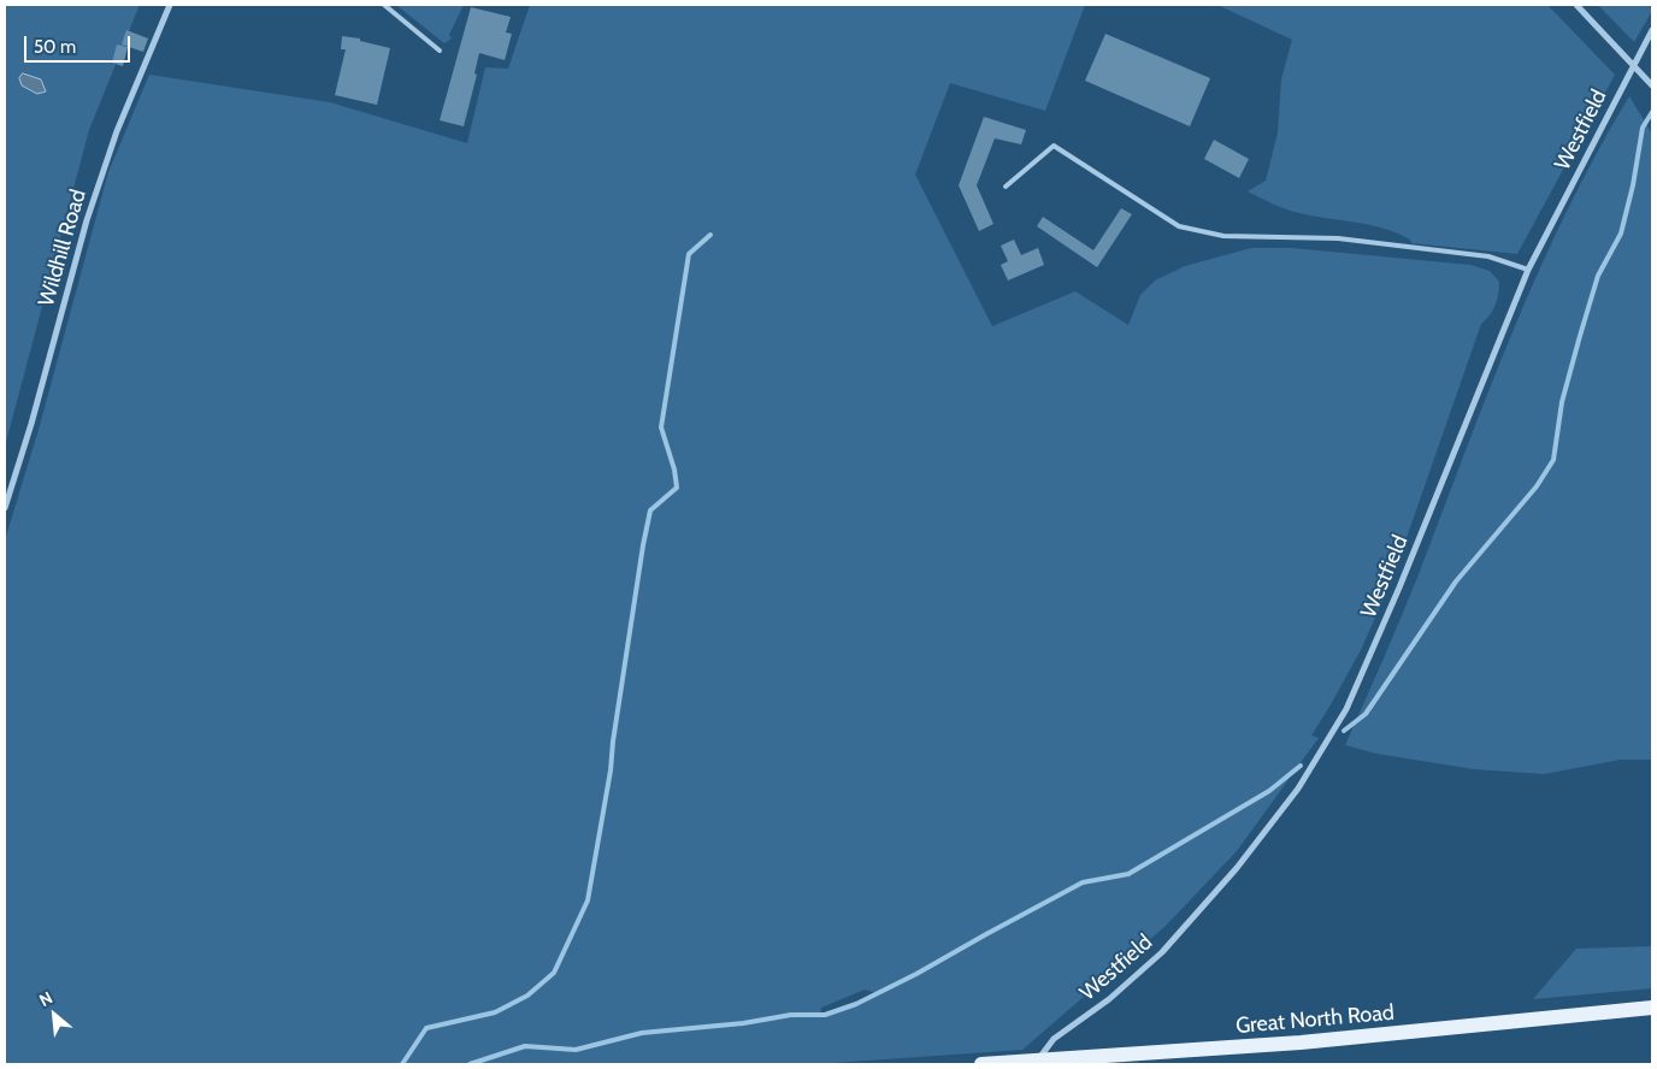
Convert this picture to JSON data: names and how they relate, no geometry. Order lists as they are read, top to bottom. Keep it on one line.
{"streets":{"main road":["Great North Road"],"street":["Westfield","Wildhill Road"]},"crossings":[["Westfield","Great North Road"]],"scale_bar":"50 m","north":"top left"}
